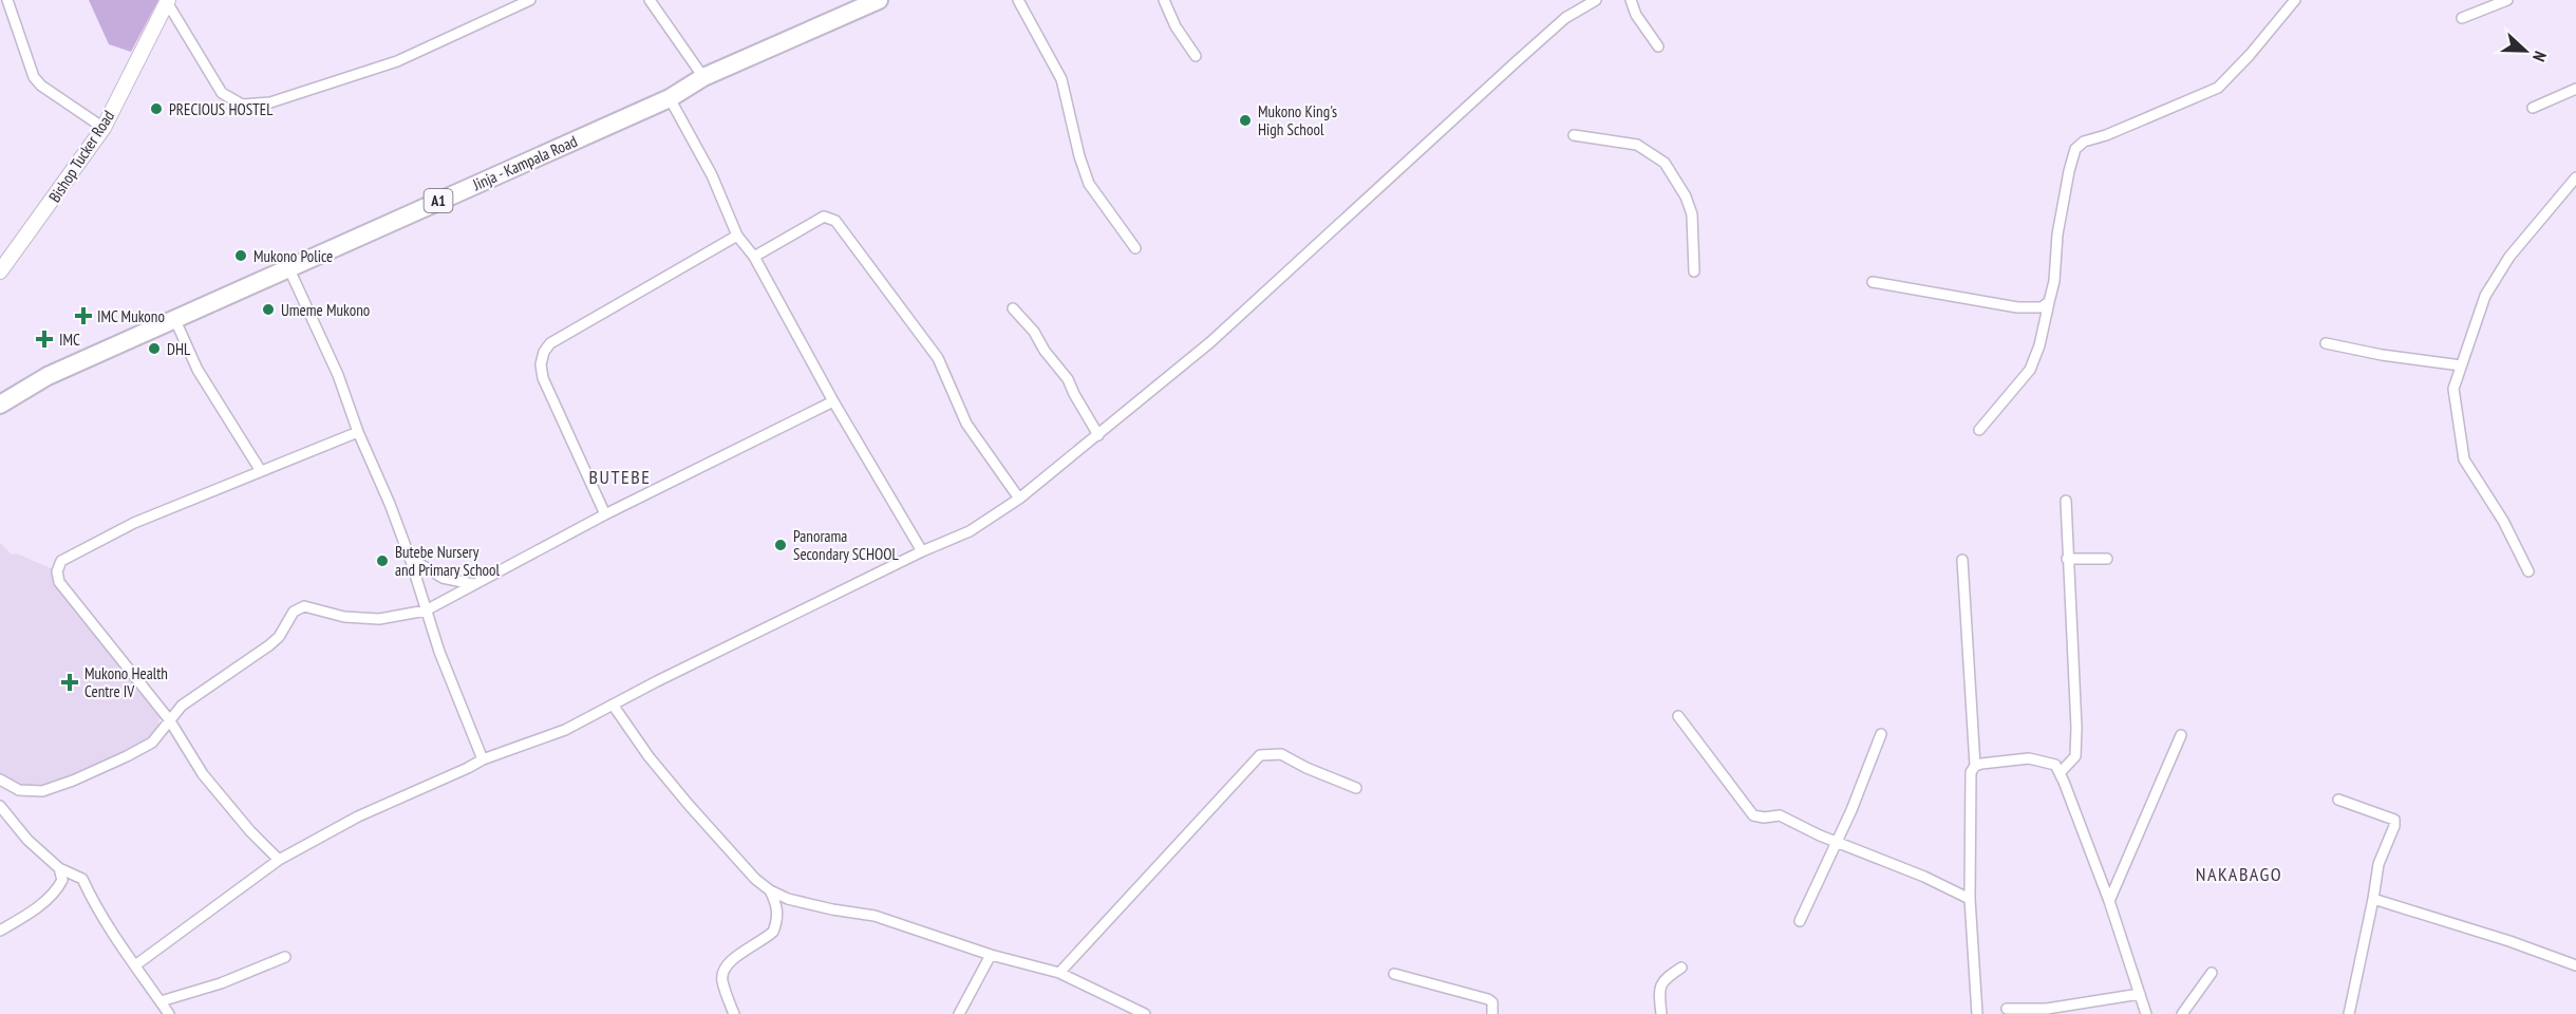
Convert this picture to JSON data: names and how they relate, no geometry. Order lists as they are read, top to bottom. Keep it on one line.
{"streets":{"highway":["Jinja - Kampala Road","A1"],"main road":["Bishop Tucker Road"]},"districts":["BUTEBE","NAKABAGO"],"places":{"other":["PRECIOUS HOSTEL","Mukono King's High School","Mukono Police","Umeme Mukono","DHL","Panorama Secondary SCHOOL","Butebe Nursery and Primary School"],"health":["IMC Mukono","IMC","Mukono Health Centre IV"]},"north":"right"}
